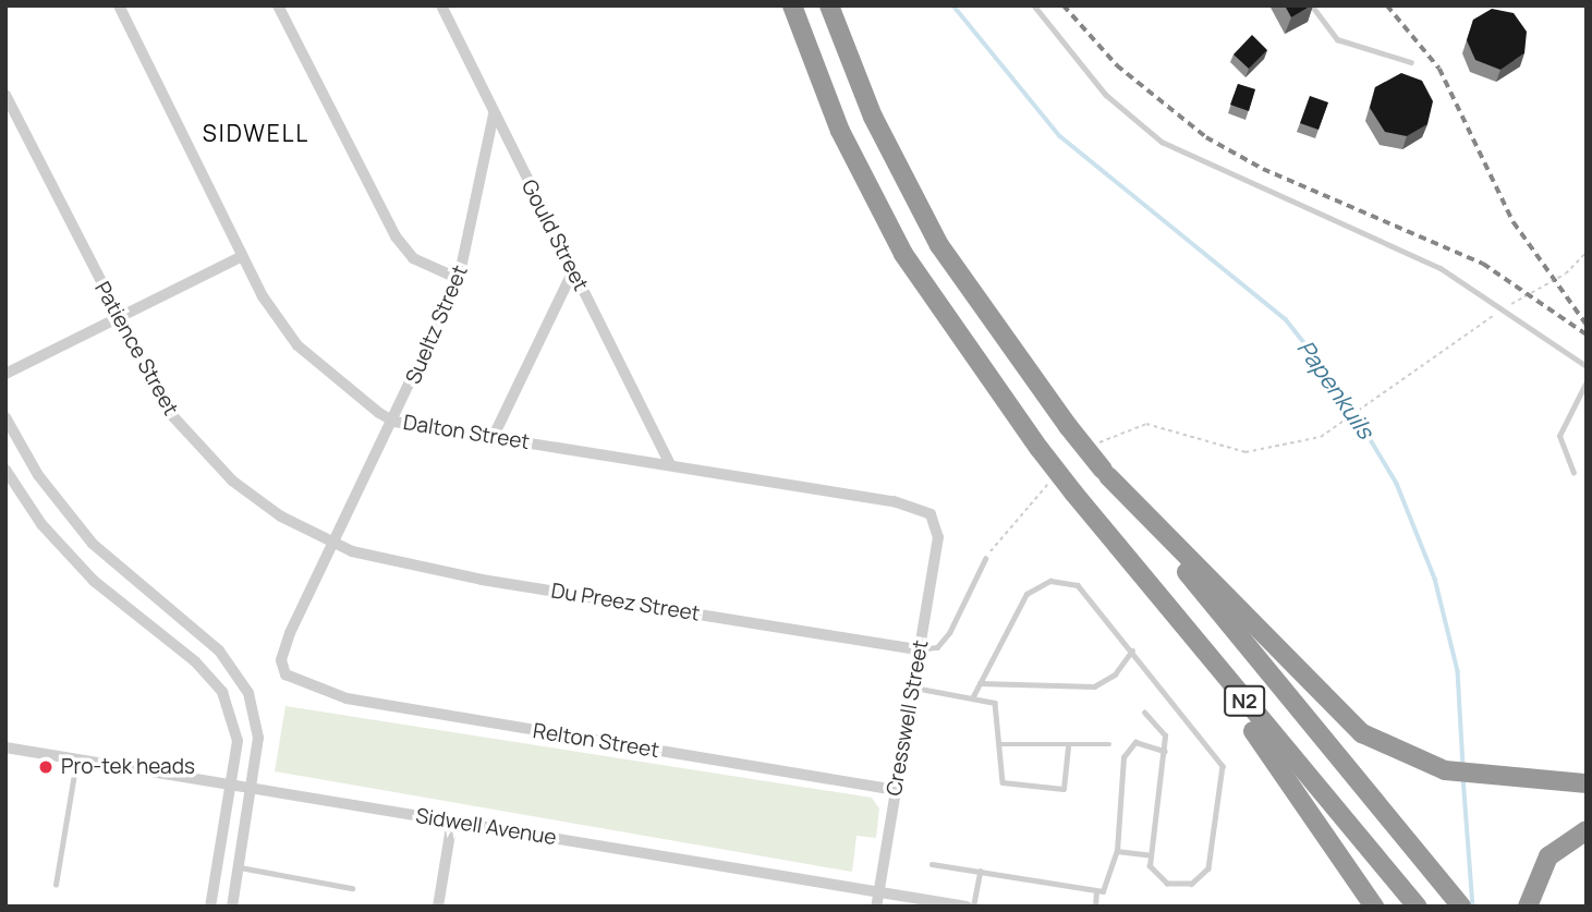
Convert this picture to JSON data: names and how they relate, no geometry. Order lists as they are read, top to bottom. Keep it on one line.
{"streets":{"highway":["N2"],"street":["Gould Street","Sueltz Street","Patience Street","Dalton Street","Du Preez Street","Cresswell Street","Relton Street","Sidwell Avenue"]},"crossings":[["Gould Street","Sueltz Street"],["Gould Street","Dalton Street"],["Sueltz Street","Patience Street"],["Sueltz Street","Dalton Street"],["Sueltz Street","Du Preez Street"],["Sueltz Street","Relton Street"],["Patience Street","Du Preez Street"],["Dalton Street","Cresswell Street"],["Du Preez Street","Cresswell Street"],["Cresswell Street","Relton Street"],["Cresswell Street","Sidwell Avenue"]],"districts":["SIDWELL"],"water":["Papenkuils"],"places":["Pro-tek heads"]}
